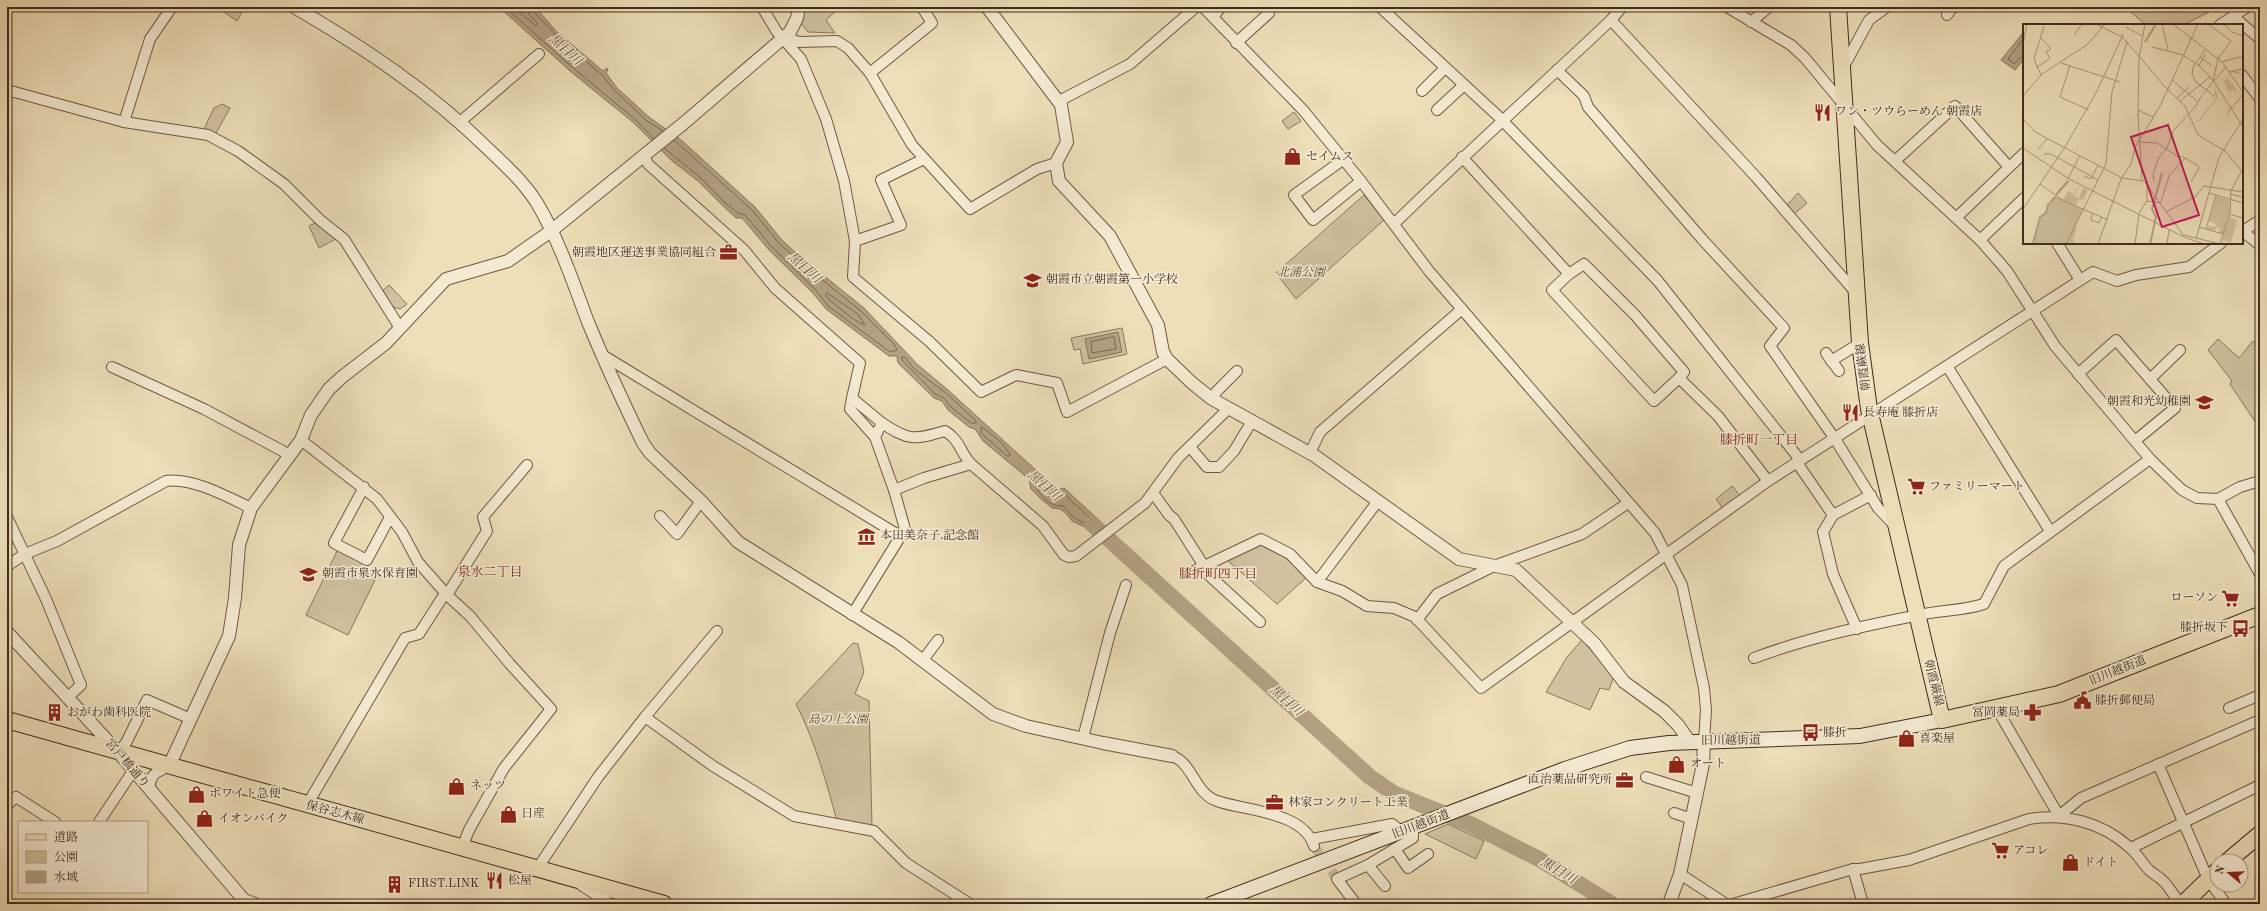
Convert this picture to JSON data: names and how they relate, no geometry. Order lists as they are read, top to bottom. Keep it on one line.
{"streets":{"main road":["朝霞蕨線","旧川越街道","保谷志木線"],"street":["宮戸橋通り"]},"crossings":[["朝霞蕨線","旧川越街道"],["宮戸橋通り","保谷志木線"]],"districts":["膝折町一丁目","泉水二丁目","膝折町四丁目"],"water":["黒目川"],"parks":["北浦公園","島の上公園"],"places":{"restaurant":["ワン・ツウらーめん 朝霞店","長寿庵 膝折店","松屋"],"shop":["セイムス","喜楽屋","オート","ネッツ","ホワイト急便","日産","イオンバイク","ドイト"],"office":["朝霞地区運送事業協同組合","直治薬品研究所","林家コンクリート工業"],"school or university":["朝霞市立朝霞第一小学校","朝霞和光幼稚園","朝霞市泉水保育園"],"supermarket":["ファミリーマート","ローソン","アコレ"],"museum":["本田美奈子.記念館"],"bus stop":["膝折坂下","膝折"],"public building":["膝折郵便局"],"building":["おがわ歯科医院","FIRST.LINK"],"pharmacy":["冨岡薬局"]},"legend":["道路","公園","水域"],"north":"left"}
